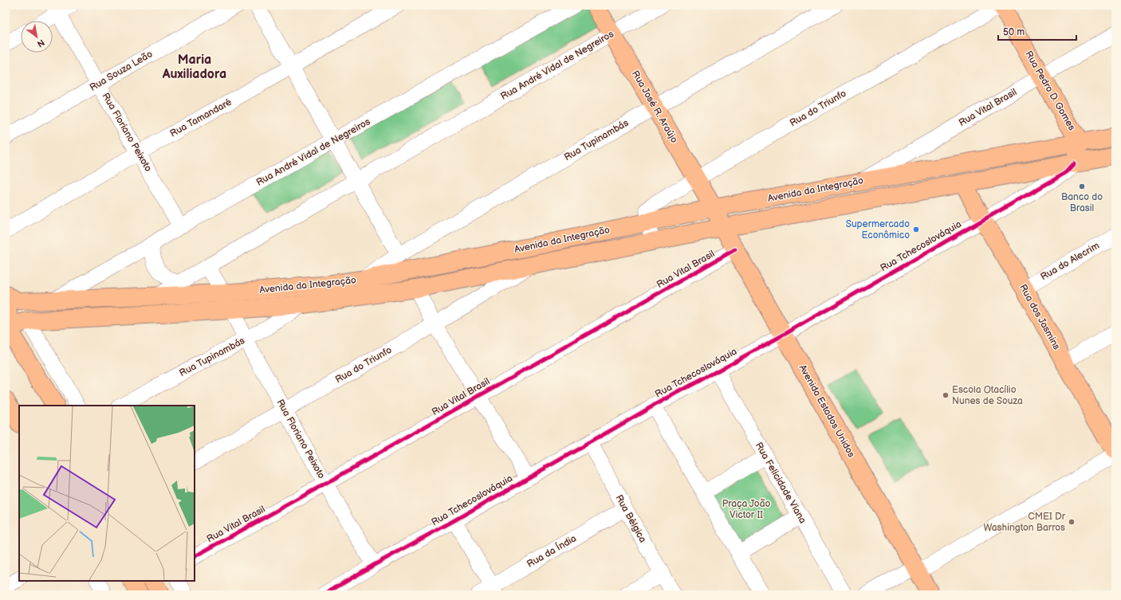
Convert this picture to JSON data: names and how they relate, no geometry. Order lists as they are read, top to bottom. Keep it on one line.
{"streets":{"main road":["Rua Pedro D. Gomes","Rua José R. Araújo","Avenida da Integração","Rua dos Jasmins","Avenida Estados Unidos"],"street":["Rua André Vidal de Negreiros","Rua Souza Leão","Rua Vital Brasil","Rua do Triunfo","Rua Tamandaré","Rua Floriano Peixoto","Rua Tupinambás","Rua Tchecoslováquia","Rua do Alecrim","Rua Felicidade Viana","Rua Bélgica","Rua da Índia"]},"crossings":[["Rua André Vidal de Negreiros","Rua José R. Araújo"],["Rua André Vidal de Negreiros","Rua Floriano Peixoto"],["Rua André Vidal de Negreiros","Avenida da Integração"],["Rua Souza Leão","Rua Floriano Peixoto"],["Rua Pedro D. Gomes","Rua Vital Brasil"],["Rua Pedro D. Gomes","Rua do Triunfo"],["Rua Pedro D. Gomes","Avenida da Integração"],["Rua José R. Araújo","Rua do Triunfo"],["Rua José R. Araújo","Rua Tupinambás"],["Rua José R. Araújo","Avenida da Integração"],["Rua José R. Araújo","Avenida Estados Unidos"],["Rua Vital Brasil","Rua Floriano Peixoto"],["Rua Vital Brasil","Avenida da Integração"],["Rua Vital Brasil","Avenida Estados Unidos"],["Rua do Triunfo","Rua Floriano Peixoto"],["Rua do Triunfo","Avenida da Integração"],["Rua Tamandaré","Rua Floriano Peixoto"],["Rua Floriano Peixoto","Rua Tupinambás"],["Rua Floriano Peixoto","Avenida da Integração"],["Rua Floriano Peixoto","Rua Tchecoslováquia"],["Rua Tupinambás","Avenida da Integração"],["Avenida da Integração","Rua Tchecoslováquia"],["Avenida da Integração","Rua dos Jasmins"],["Avenida da Integração","Avenida Estados Unidos"],["Rua Tchecoslováquia","Rua dos Jasmins"],["Rua Tchecoslováquia","Avenida Estados Unidos"],["Rua Tchecoslováquia","Rua Felicidade Viana"],["Rua Tchecoslováquia","Rua Bélgica"],["Rua do Alecrim","Rua dos Jasmins"],["Rua Bélgica","Rua da Índia"]],"districts":["Maria Auxiliadora"],"parks":["Praça João Victor II"],"places":["Banco do Brasil","Supermercado Econômico","Escola Otacílio Nunes de Souza","CMEI Dr Washington Barros"],"scale_bar":"50 m","north":"bottom right"}
